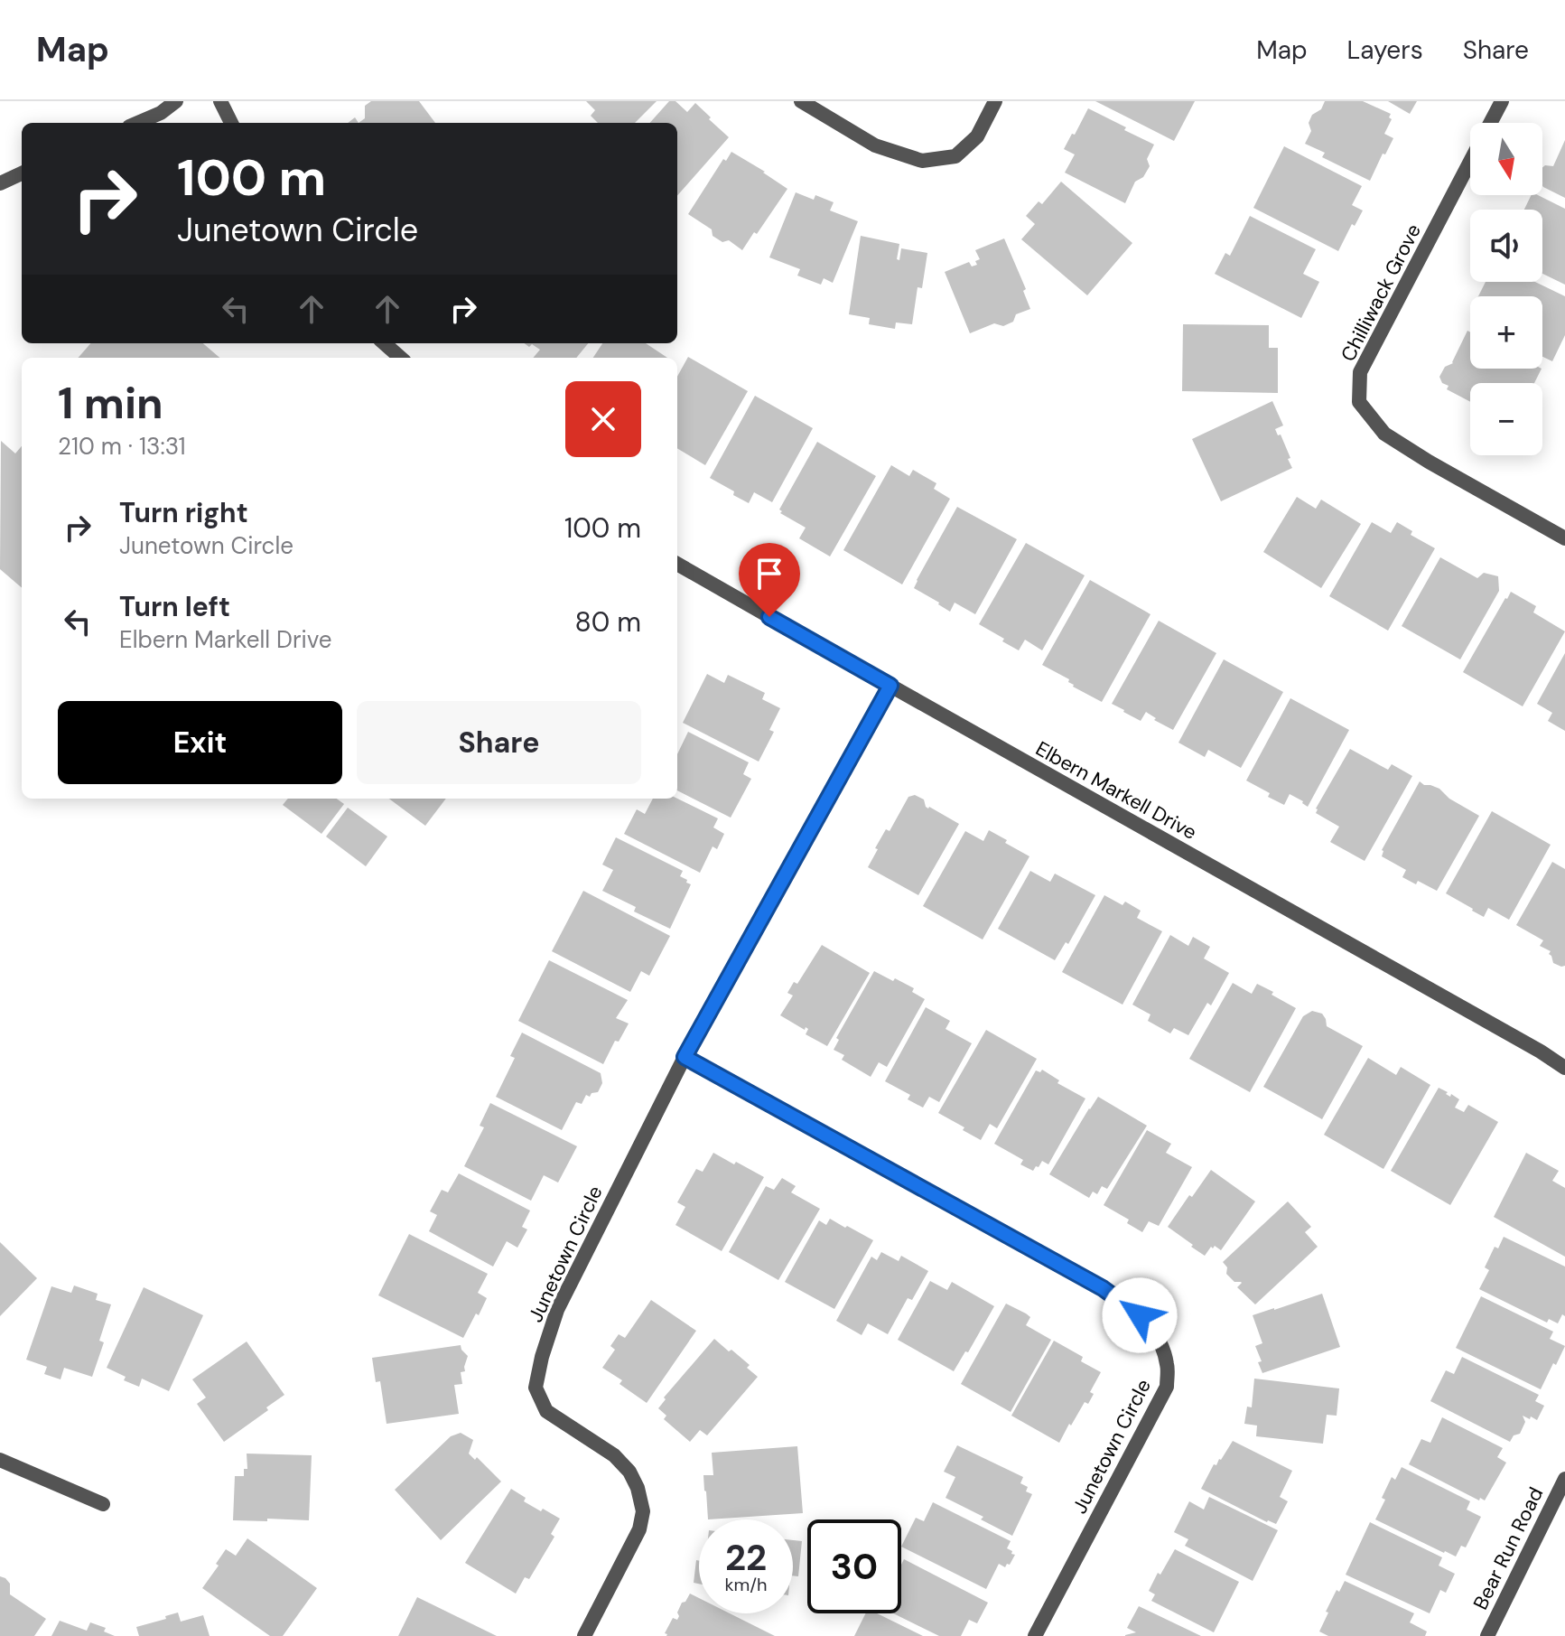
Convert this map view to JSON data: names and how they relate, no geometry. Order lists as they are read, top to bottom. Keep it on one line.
{"streets":{"street":["Chilliwack Grove","Elbern Markell Drive","Junetown Circle","Bear Run Road"]},"crossings":[["Elbern Markell Drive","Junetown Circle"]],"north":"bottom","page":{"header":"Map","nav":["Map","Layers","Share"],"map_buttons":["+","−"],"turn":["100 m","Junetown Circle"],"heading":["1 min","210 m · 13:31"],"list":[{"name":"Turn right","note":"Junetown Circle","value":"100 m"},{"name":"Turn left","note":"Elbern Markell Drive","value":"80 m"}],"buttons":["Exit","Share"],"speed":"22 km/h","limit":"30"}}
